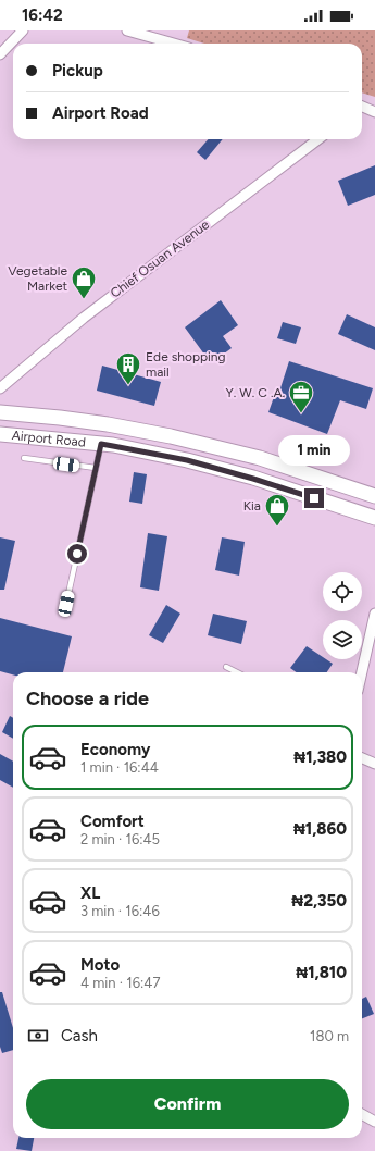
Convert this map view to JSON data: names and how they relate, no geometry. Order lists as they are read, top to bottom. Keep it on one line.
{"streets":{"main road":["Airport Road"],"street":["Chief Osuan Avenue"]},"places":{"shop":["Vegetable Market","Kia"],"building":["Ede shopping mail"],"office":["Y. W. C .A."]},"page":{"status":"16:42","banner":["Pickup","Airport Road"],"bubble":"1 min","heading":"Choose a ride","list":[{"name":"Economy","note":"1 min · 16:44","value":"₦1,380"},{"name":"Comfort","note":"2 min · 16:45","value":"₦1,860"},{"name":"XL","note":"3 min · 16:46","value":"₦2,350"},{"name":"Moto","note":"4 min · 16:47","value":"₦1,810"}],"pay":["Cash","180 m"],"buttons":"Confirm"}}
